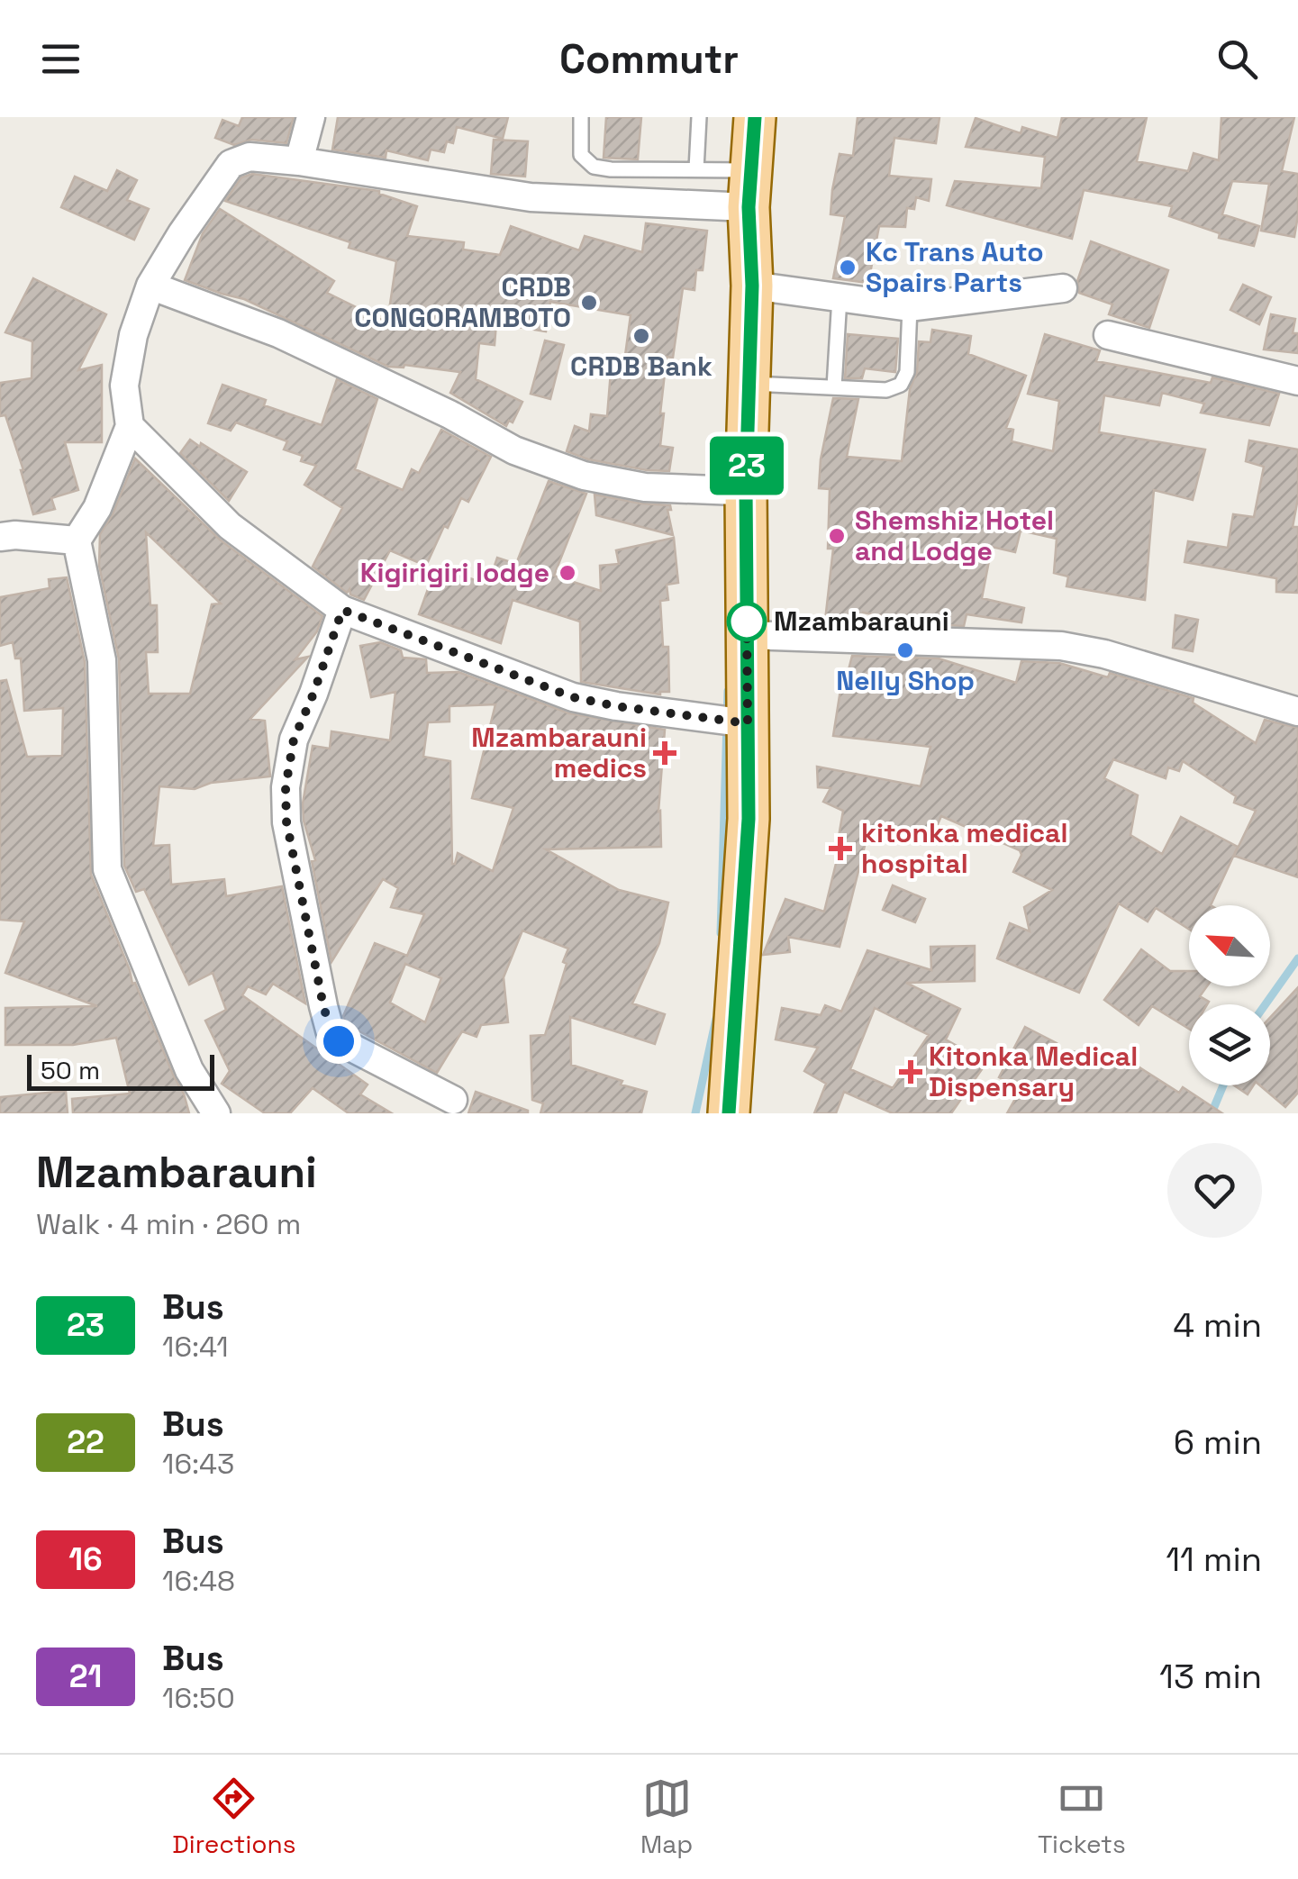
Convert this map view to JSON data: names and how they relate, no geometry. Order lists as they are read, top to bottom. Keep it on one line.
{"places":{"other":["Kc Trans Auto Spairs Parts","CRDB CONGORAMBOTO","CRDB Bank","Shemshiz Hotel and Lodge","Kigirigiri lodge","Mzambarauni","Nelly Shop"],"health":["Mzambarauni medics","kitonka medical hospital","Kitonka Medical Dispensary"]},"lines":["bus line 23"],"scale_bar":"50 m","north":"top left","page":{"header":"Commutr","on_map":"23","scale":"50 m","heading":["Mzambarauni","Walk · 4 min · 260 m"],"list":[{"mark":"23","name":"Bus","note":"16:41","value":"4 min"},{"mark":"22","name":"Bus","note":"16:43","value":"6 min"},{"mark":"16","name":"Bus","note":"16:48","value":"11 min"},{"mark":"21","name":"Bus","note":"16:50","value":"13 min"}],"tabs":["Directions","Map","Tickets"]}}
